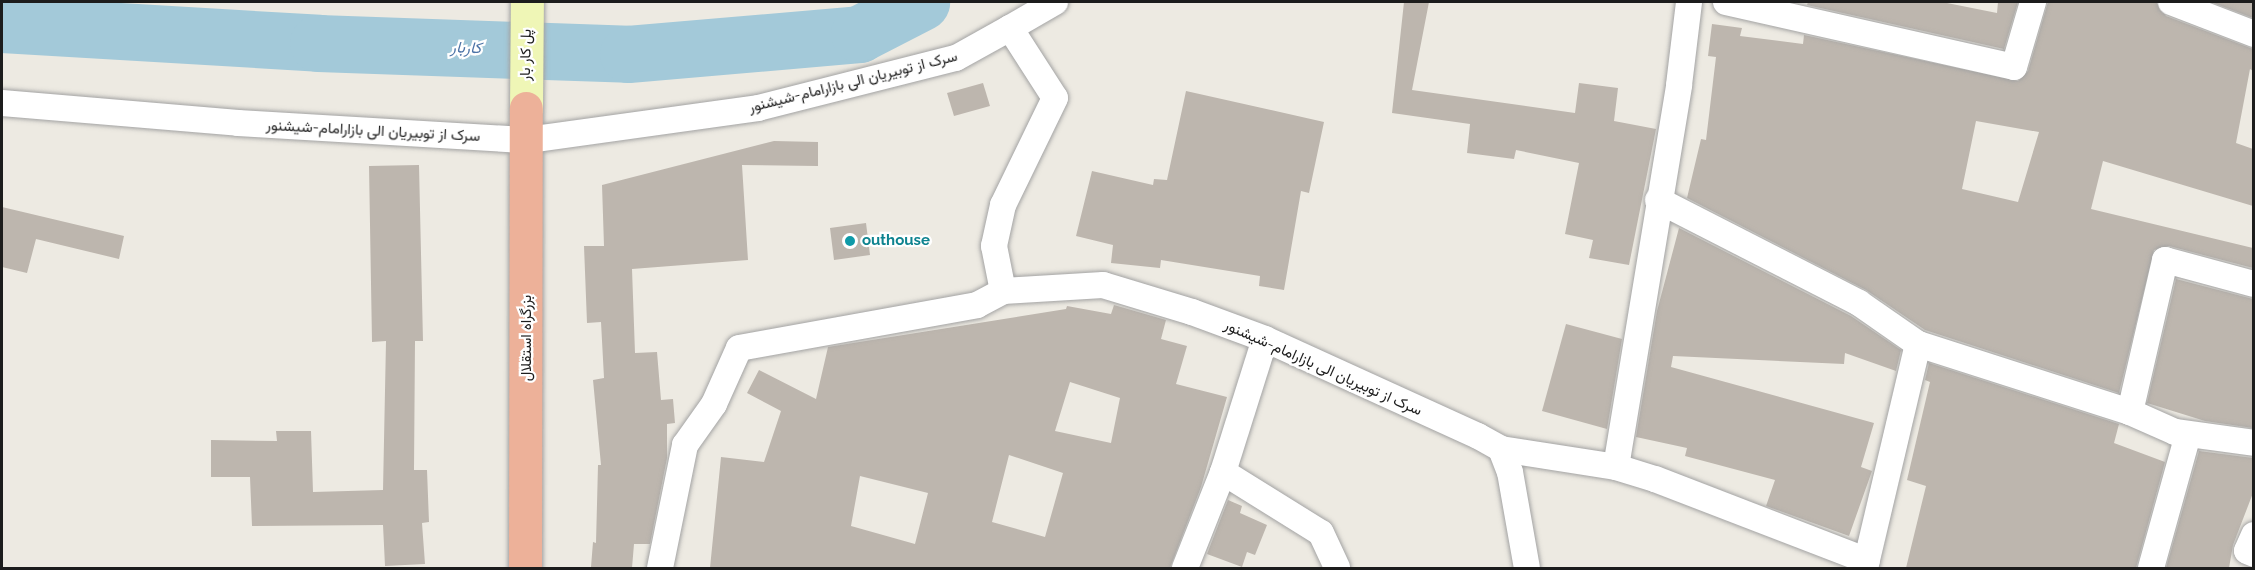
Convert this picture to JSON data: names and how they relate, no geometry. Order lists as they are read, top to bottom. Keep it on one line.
{"streets":{"highway":["بزرگراه استقلال"],"main road":["پل کار بار"],"street":["سرک از توبیریان الی بازارامام-شیشنور"]},"crossings":[["پل کار بار","سرک از توبیریان الی بازارامام-شیشنور"],["پل کار بار","بزرگراه استقلال"],["سرک از توبیریان الی بازارامام-شیشنور","بزرگراه استقلال"]],"water":["کاربار"],"places":["outhouse"]}
